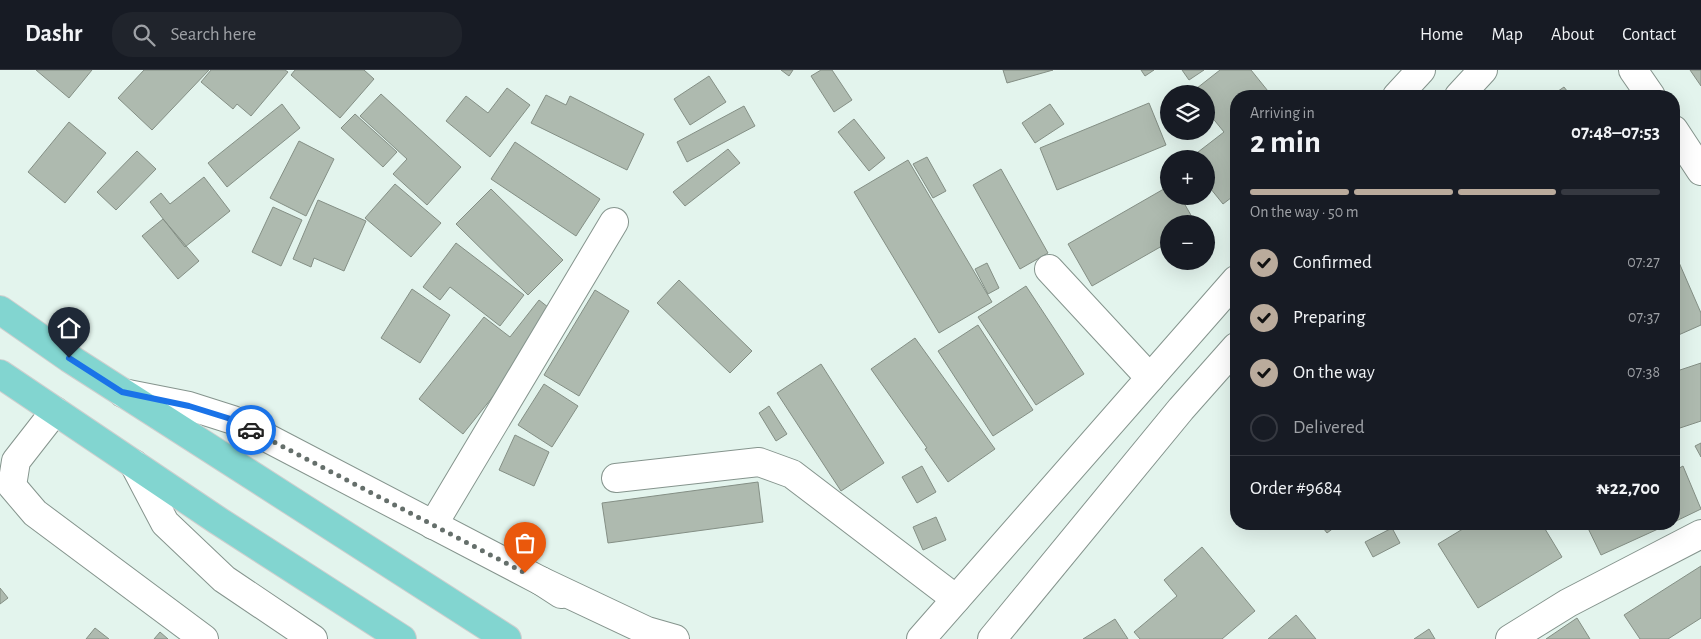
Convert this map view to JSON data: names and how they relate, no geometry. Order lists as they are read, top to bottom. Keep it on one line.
{"page":{"header":"Dashr","search":"Search here","nav":["Home","Map","About","Contact"],"map_buttons":["+","−"],"heading":["2 min","Arriving in","07:48–07:53"],"panel":["Order #9684","₦22,700"],"bar":"On the way · 50 m","list":[["Confirmed","07:27"],["Preparing","07:37"],["On the way","07:38"],"Delivered"]}}
